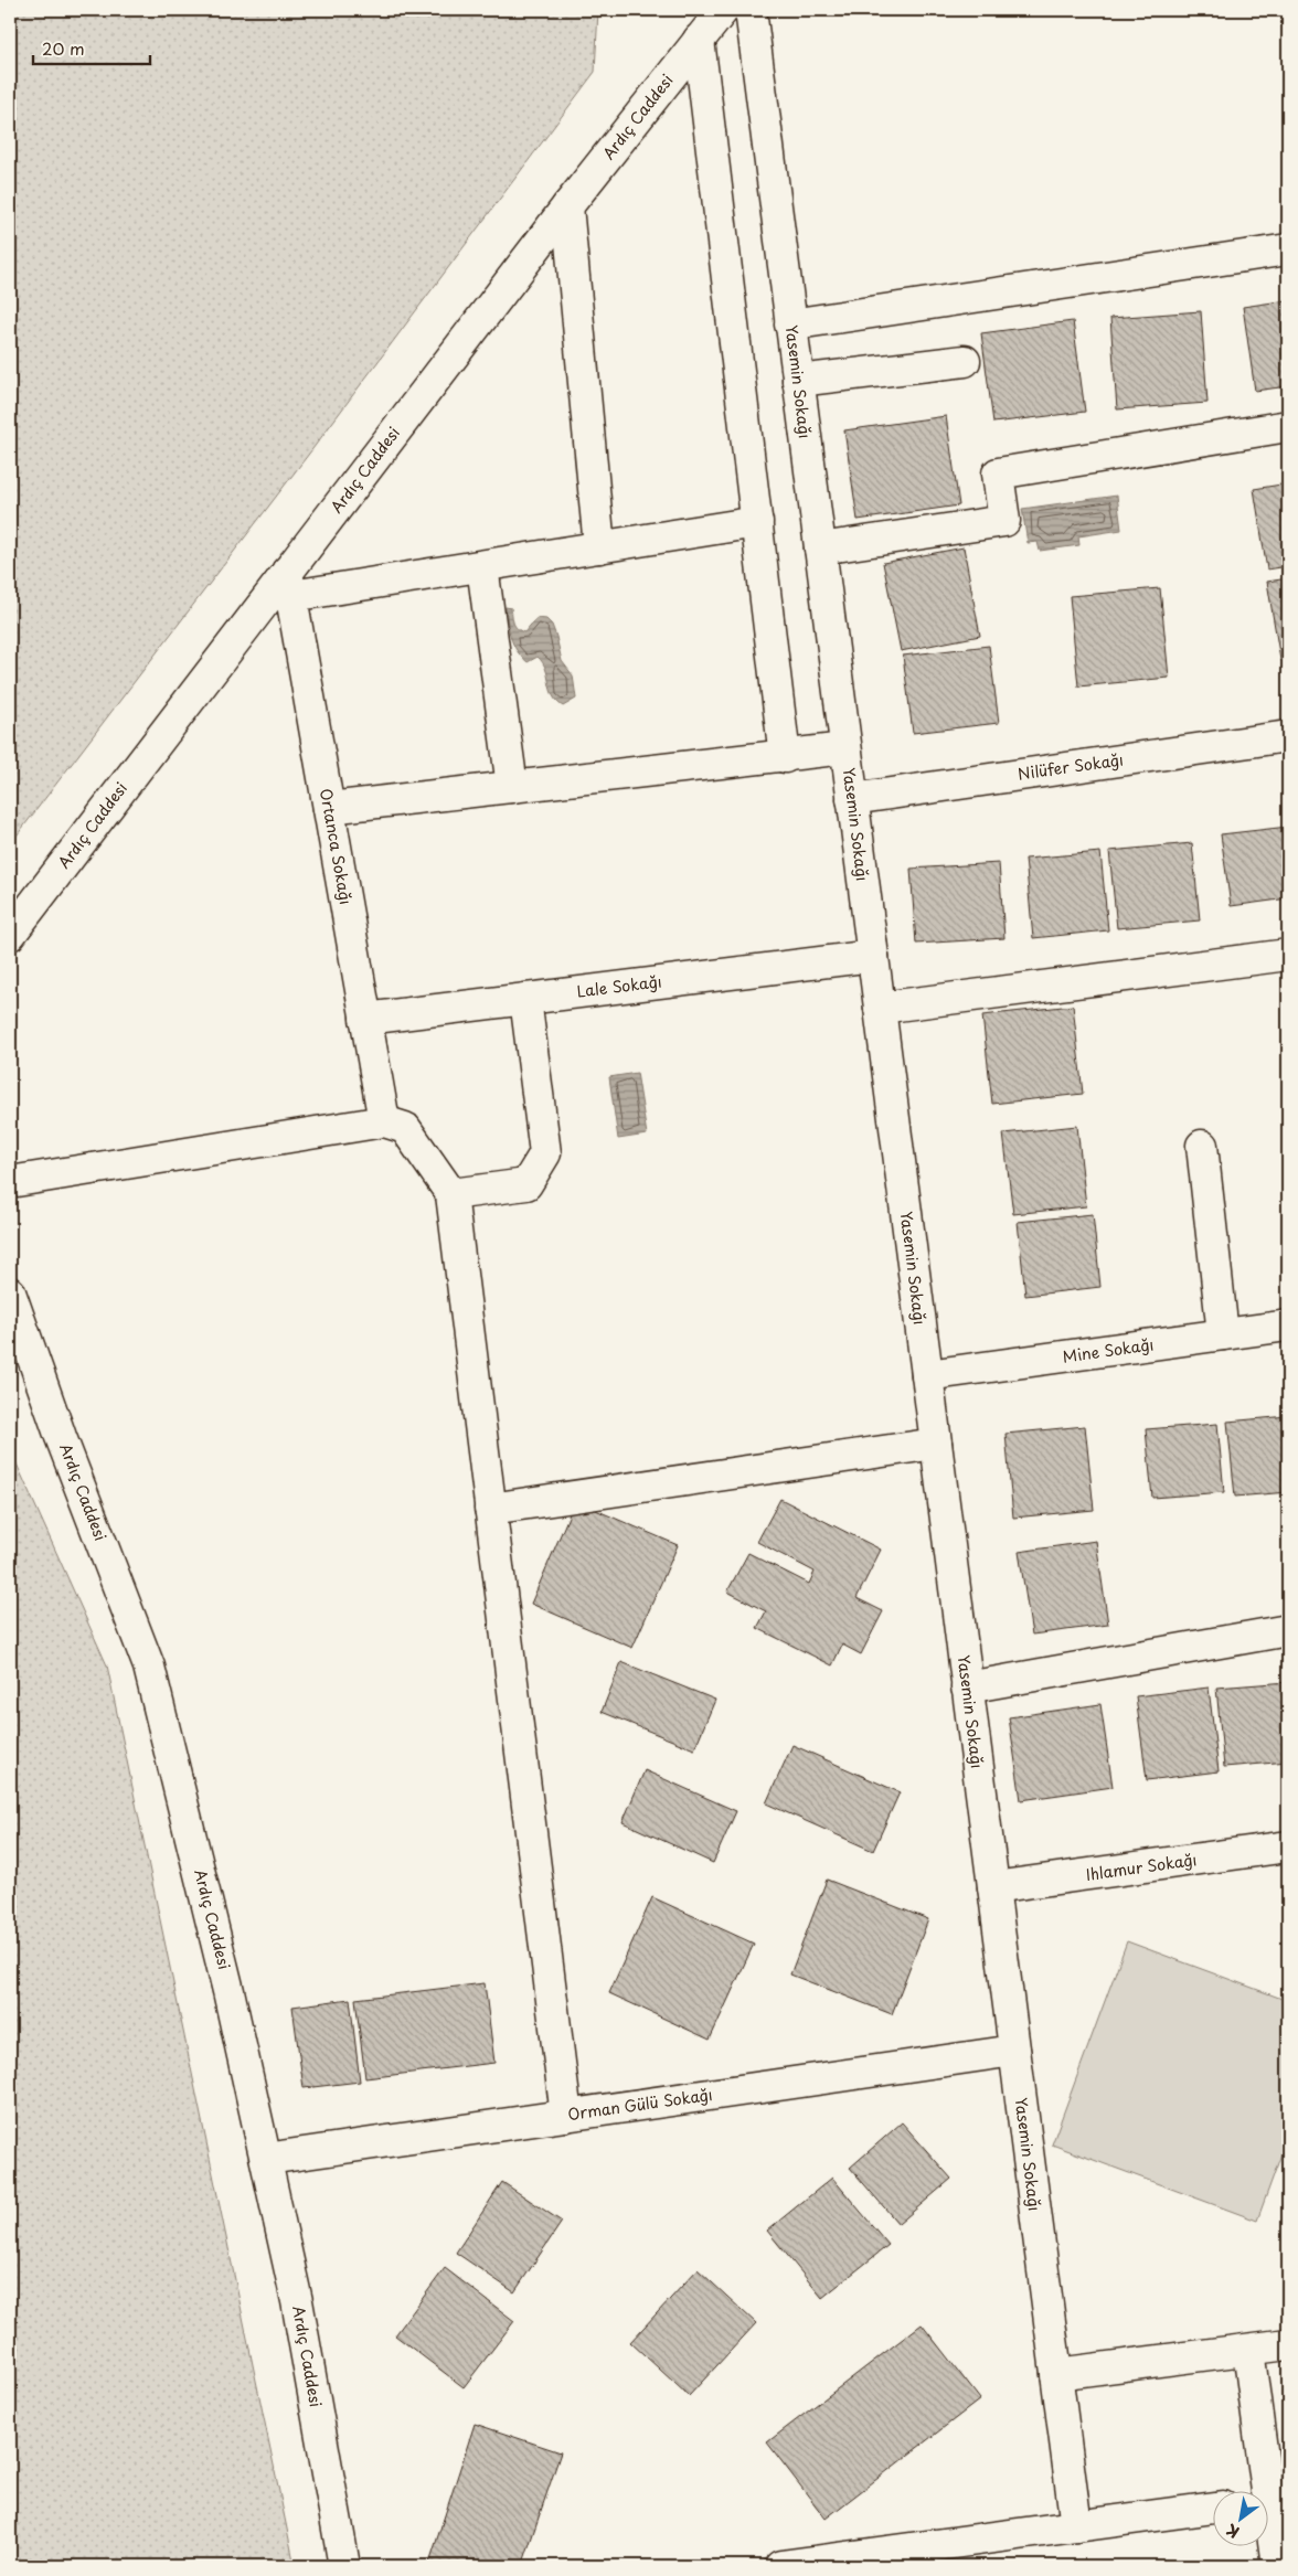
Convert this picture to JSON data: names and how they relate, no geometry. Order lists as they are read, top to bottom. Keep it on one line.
{"streets":{"street":["Ardıç Caddesi","Yasemin Sokağı","Nilüfer Sokağı","Ortanca Sokağı","Lale Sokağı","Mine Sokağı","Ihlamur Sokağı","Orman Gülü Sokağı"]},"crossings":[["Ardıç Caddesi","Ortanca Sokağı"],["Ardıç Caddesi","Orman Gülü Sokağı"],["Yasemin Sokağı","Nilüfer Sokağı"],["Yasemin Sokağı","Lale Sokağı"],["Yasemin Sokağı","Mine Sokağı"],["Yasemin Sokağı","Ihlamur Sokağı"],["Yasemin Sokağı","Orman Gülü Sokağı"],["Ortanca Sokağı","Lale Sokağı"]],"scale_bar":"20 m","north":"bottom left"}
